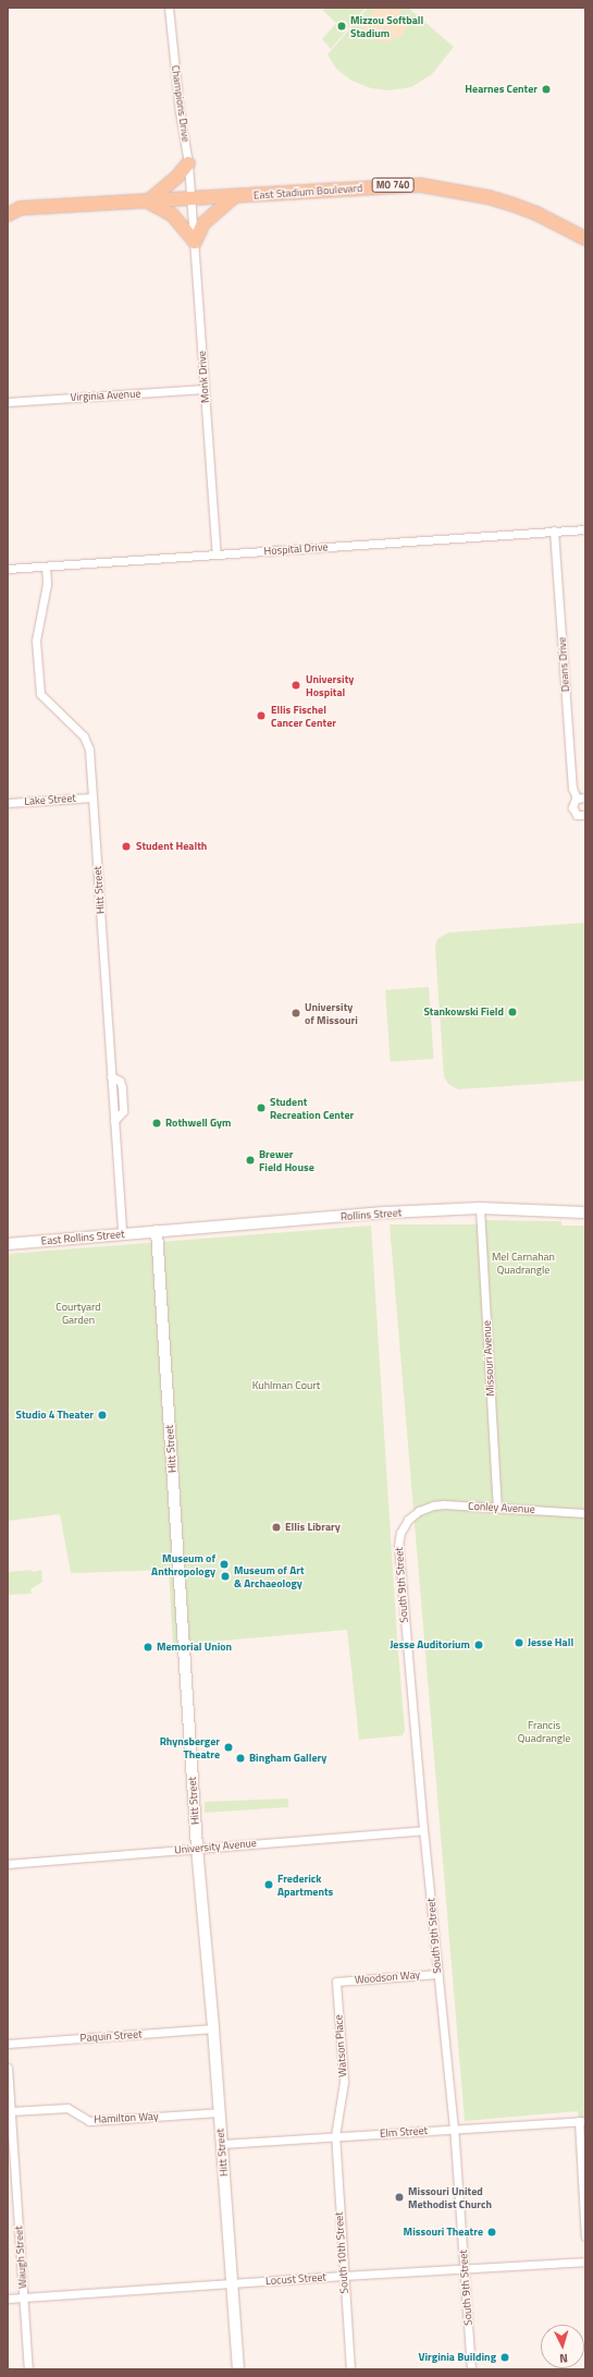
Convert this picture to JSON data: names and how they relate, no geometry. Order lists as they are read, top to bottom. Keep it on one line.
{"streets":{"main road":["MO 740","East Stadium Boulevard"],"street":["Champions Drive","Monk Drive","Virginia Avenue","Hospital Drive","Deans Drive","Lake Street","Hitt Street","Rollins Street","East Rollins Street","Missouri Avenue","Conley Avenue","South 9th Street","University Avenue","Woodson Way","Paquin Street","Watson Place","Hamilton Way","Elm Street","South 10th Street","Waugh Street","Locust Street"]},"crossings":[["Champions Drive","East Stadium Boulevard"],["Champions Drive","Monk Drive"],["East Stadium Boulevard","Monk Drive"],["Monk Drive","Virginia Avenue"],["Monk Drive","Hospital Drive"],["Hospital Drive","Deans Drive"],["Hospital Drive","Hitt Street"],["Lake Street","Hitt Street"],["Hitt Street","Rollins Street"],["Hitt Street","East Rollins Street"],["Hitt Street","University Avenue"],["Hitt Street","Paquin Street"],["Hitt Street","Hamilton Way"],["Hitt Street","Elm Street"],["Hitt Street","Locust Street"],["Rollins Street","East Rollins Street"],["Rollins Street","Missouri Avenue"],["Missouri Avenue","Conley Avenue"],["Conley Avenue","South 9th Street"],["South 9th Street","University Avenue"],["South 9th Street","Woodson Way"],["South 9th Street","Elm Street"],["South 9th Street","Locust Street"],["Woodson Way","Watson Place"],["Watson Place","Elm Street"],["Watson Place","South 10th Street"],["Hamilton Way","Waugh Street"],["Elm Street","South 10th Street"],["South 10th Street","Locust Street"],["Waugh Street","Locust Street"]],"parks":["Mel Carnahan Quadrangle","Courtyard Garden","Kuhlman Court","Francis Quadrangle"],"places":["Mizzou Softball Stadium","Hearnes Center","University Hospital","Ellis Fischel Cancer Center","Student Health","Stankowski Field","University of Missouri","Student Recreation Center","Rothwell Gym","Brewer Field House","Studio 4 Theater","Ellis Library","Museum of Anthropology","Museum of Art & Archaeology","Jesse Hall","Jesse Auditorium","Memorial Union","Rhynsberger Theatre","Bingham Gallery","Frederick Apartments","Missouri United Methodist Church","Missouri Theatre","Virginia Building"],"north":"bottom"}
